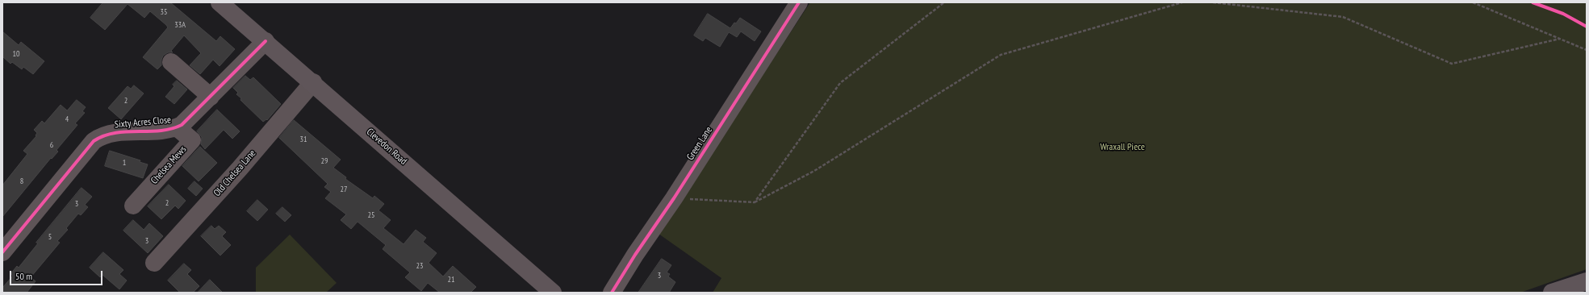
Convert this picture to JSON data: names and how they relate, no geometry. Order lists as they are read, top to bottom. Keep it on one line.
{"streets":{"main road":["Clevedon Road"],"street":["Sixty Acres Close","Green Lane","Chelsea Mews","Old Chelsea Lane"]},"crossings":[["Sixty Acres Close","Clevedon Road"],["Sixty Acres Close","Chelsea Mews"],["Clevedon Road","Old Chelsea Lane"]],"parks":["Wraxall Piece"],"house_numbers":["35","33A","10","2","4","31","6","29","1","8","27","2","3","25","5","3","23","3","21"],"scale_bar":"50 m"}
